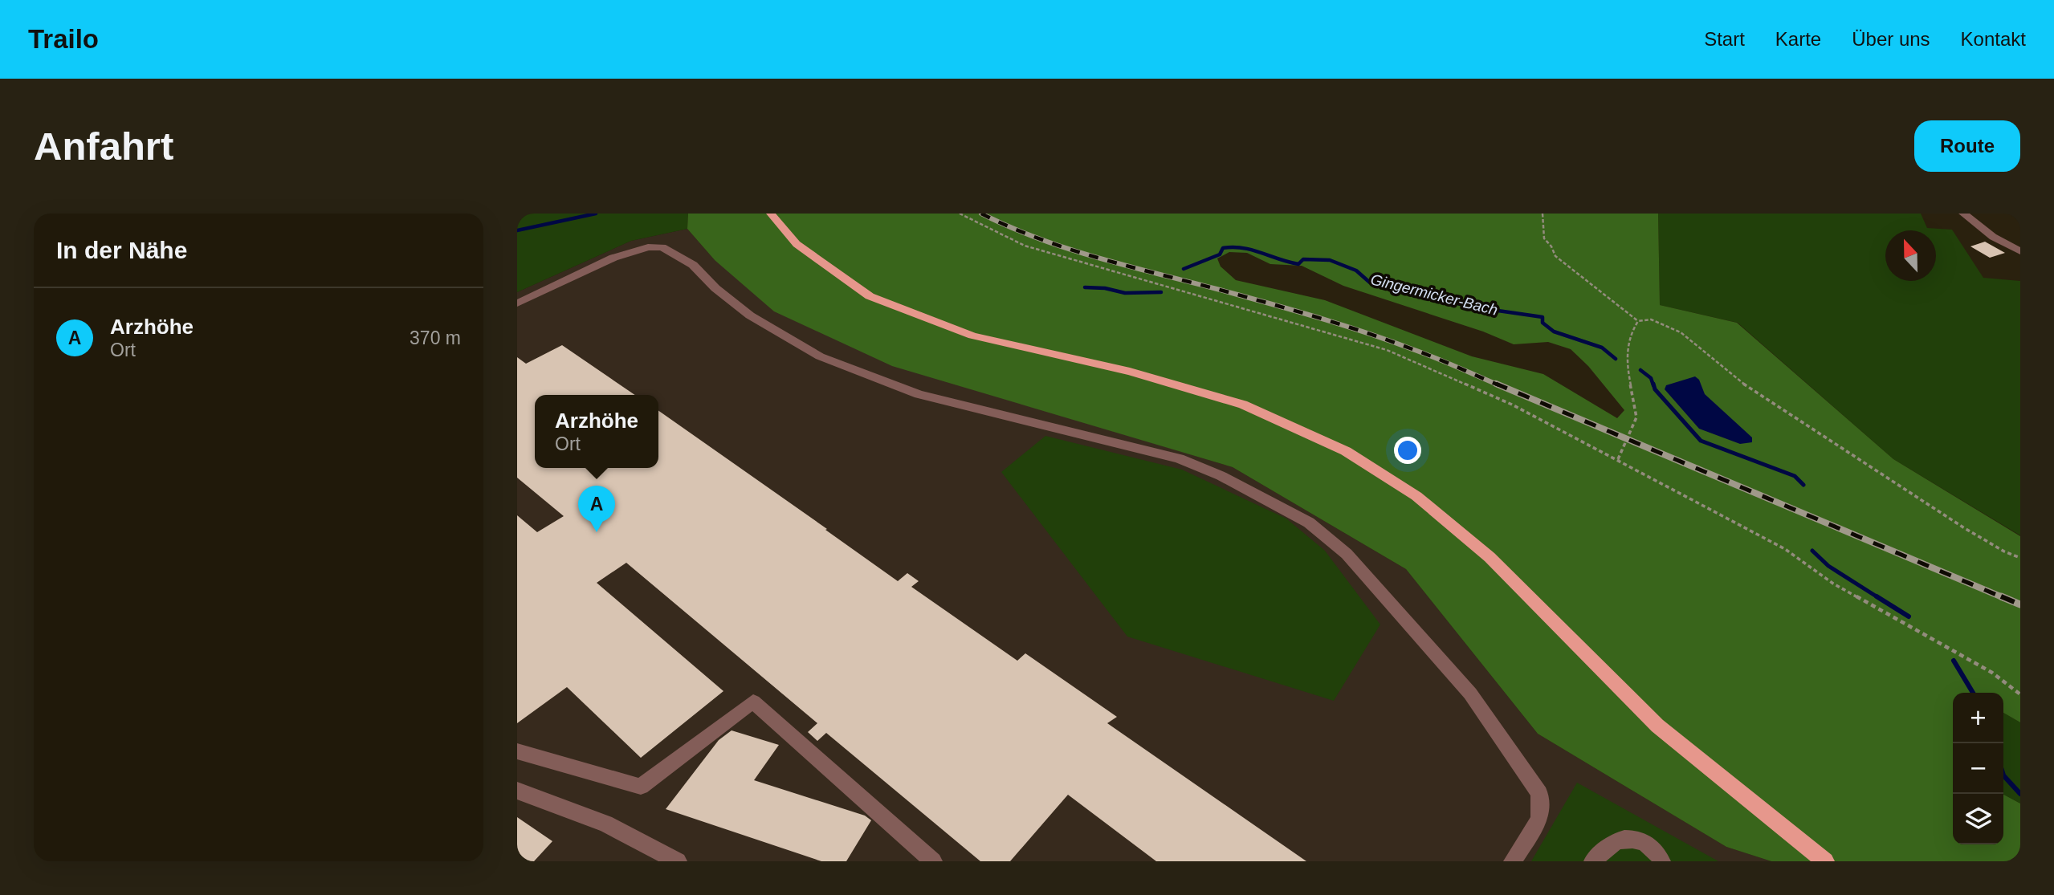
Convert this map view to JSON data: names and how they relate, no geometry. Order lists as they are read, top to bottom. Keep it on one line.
{"water":["Gingermicker-Bach"],"north":"top","page":{"header":"Trailo","nav":["Start","Karte","Über uns","Kontakt"],"buttons":"Route","title":"Anfahrt","heading":"In der Nähe","list":[{"mark":"A","name":"Arzhöhe","note":"Ort","value":"370 m"}],"popup":["Arzhöhe","Ort"],"pins":"A","map_buttons":["+","−"]}}
